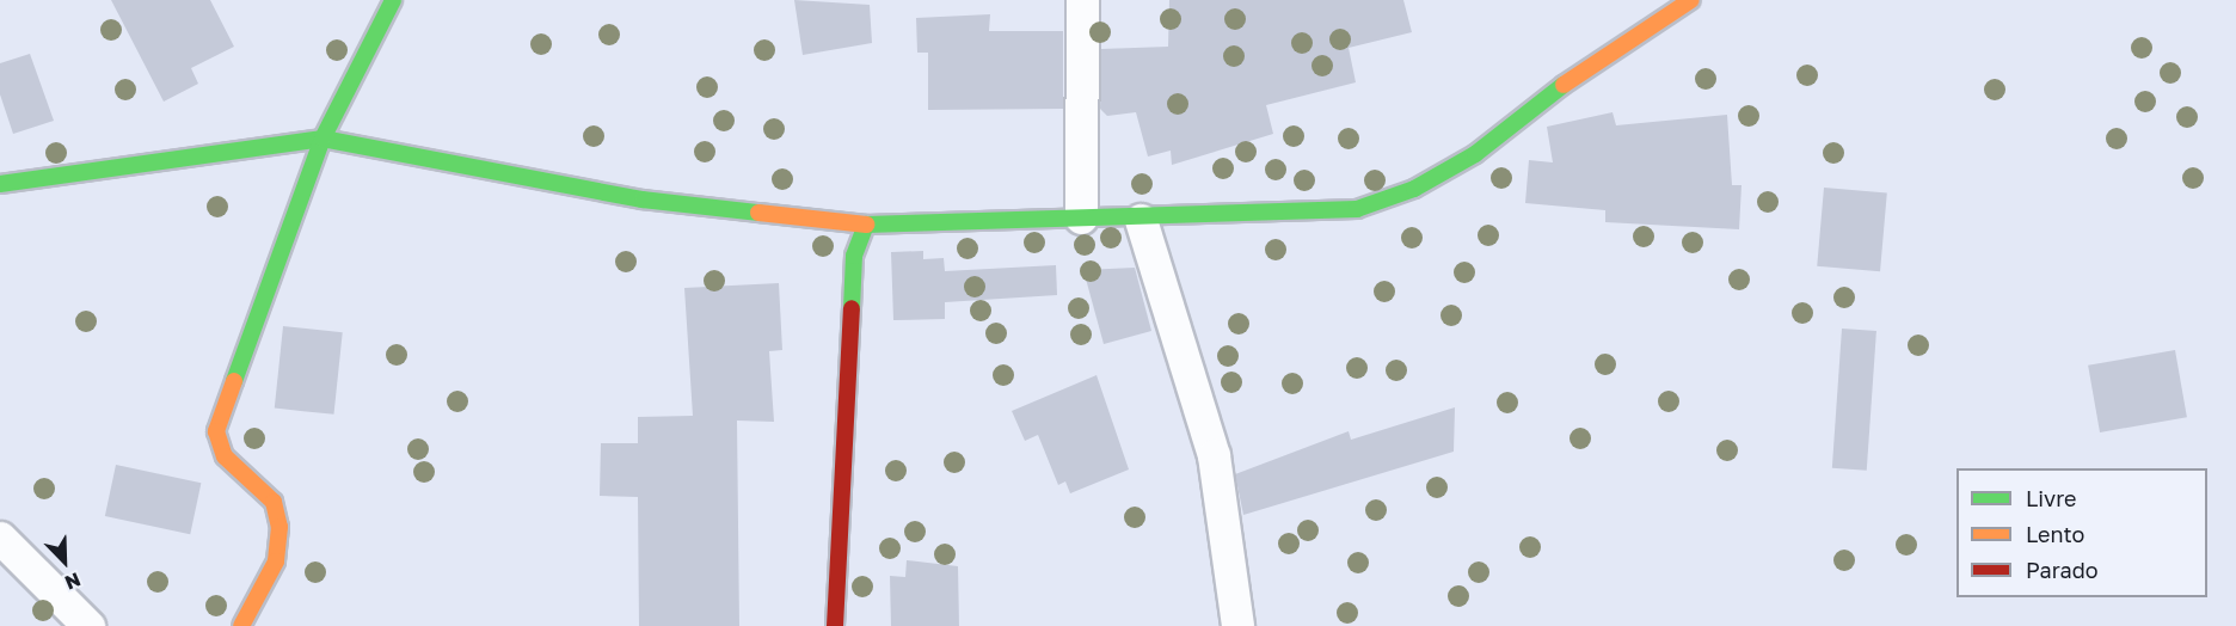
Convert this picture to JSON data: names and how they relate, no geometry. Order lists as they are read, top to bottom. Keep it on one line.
{"legend":["Livre","Lento","Parado"],"north":"bottom right"}
